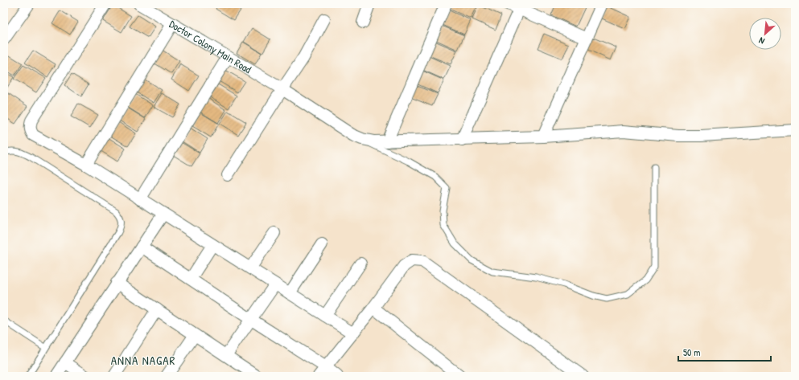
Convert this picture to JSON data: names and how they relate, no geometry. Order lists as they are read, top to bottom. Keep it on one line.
{"streets":{"street":["Doctor Colony Main Road"]},"districts":["ANNA NAGAR"],"scale_bar":"50 m","north":"bottom left"}
